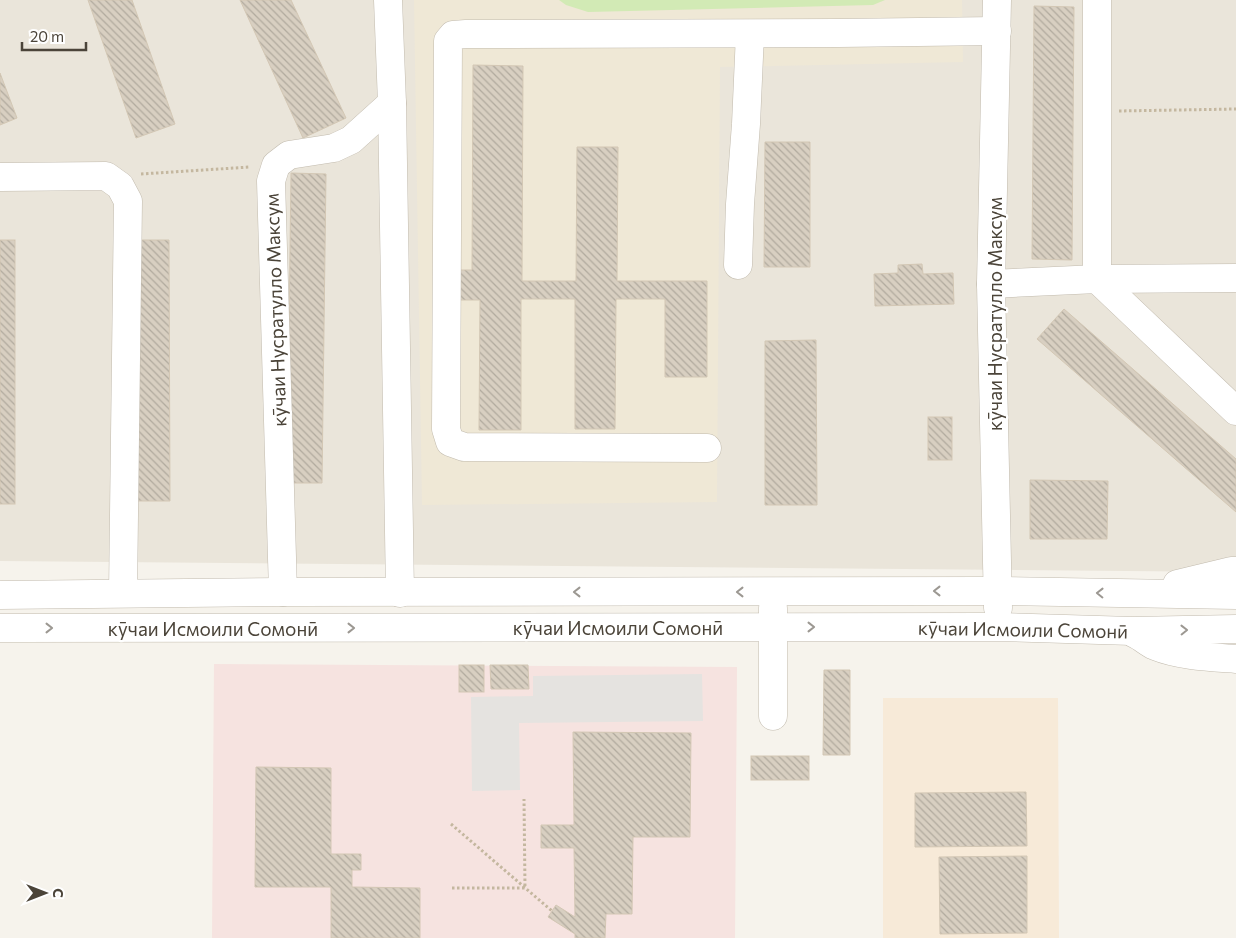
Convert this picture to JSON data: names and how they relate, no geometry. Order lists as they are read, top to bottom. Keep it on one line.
{"streets":{"street":["кӯчаи Нусратулло Максум","кӯчаи Исмоили Сомонӣ"]},"crossings":[["кӯчаи Нусратулло Максум","кӯчаи Исмоили Сомонӣ"]],"scale_bar":"20 m","north":"right"}
